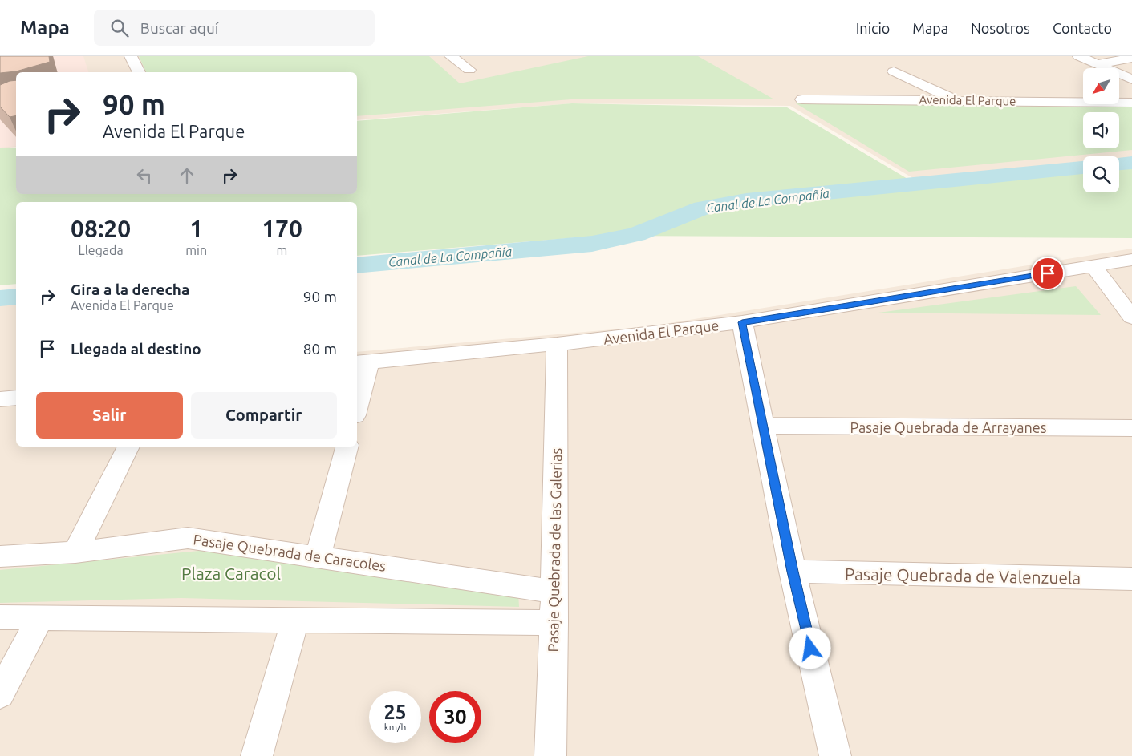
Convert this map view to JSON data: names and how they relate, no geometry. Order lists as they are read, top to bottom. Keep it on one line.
{"streets":{"street":["Avenida El Parque","Pasaje Quebrada de Arrayanes","Pasaje Quebrada de las Galerias","Pasaje Quebrada de Caracoles","Pasaje Quebrada de Valenzuela"]},"crossings":[["Avenida El Parque","Pasaje Quebrada de las Galerias"],["Pasaje Quebrada de las Galerias","Pasaje Quebrada de Caracoles"]],"water":["Canal de La Compañía"],"parks":["Plaza Caracol"],"north":"bottom left","page":{"header":"Mapa","search":"Buscar aquí","nav":["Inicio","Mapa","Nosotros","Contacto"],"turn":["90 m","Avenida El Parque"],"eta":["08:20","Llegada","1","min","170","m"],"list":[{"name":"Gira a la derecha","note":"Avenida El Parque","value":"90 m"},{"name":"Llegada al destino","value":"80 m"}],"buttons":["Salir","Compartir"],"speed":"25 km/h","limit":"30"}}
